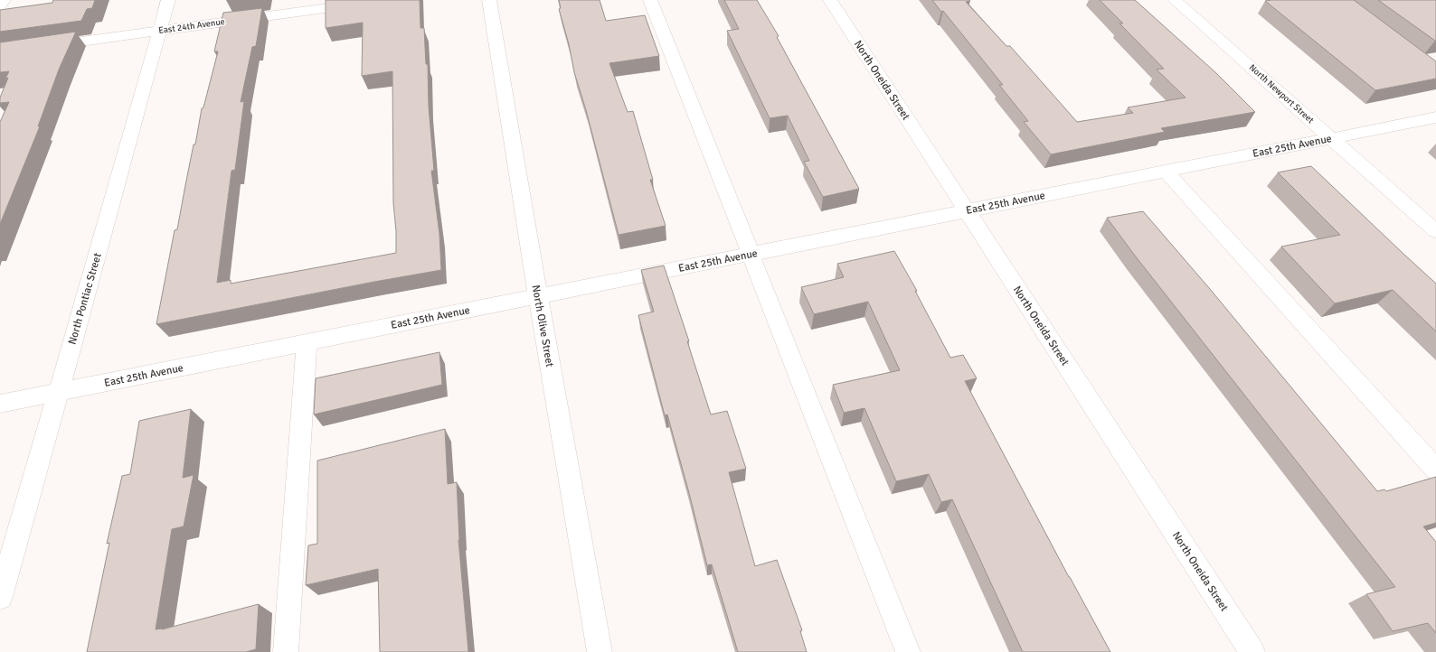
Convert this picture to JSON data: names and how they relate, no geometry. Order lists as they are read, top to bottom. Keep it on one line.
{"streets":{"street":["East 24th Avenue","North Oneida Street","North Newport Street","East 25th Avenue","North Pontiac Street","North Olive Street"]},"crossings":[["East 24th Avenue","North Pontiac Street"],["North Oneida Street","East 25th Avenue"],["North Newport Street","East 25th Avenue"],["East 25th Avenue","North Pontiac Street"],["East 25th Avenue","North Olive Street"]]}
